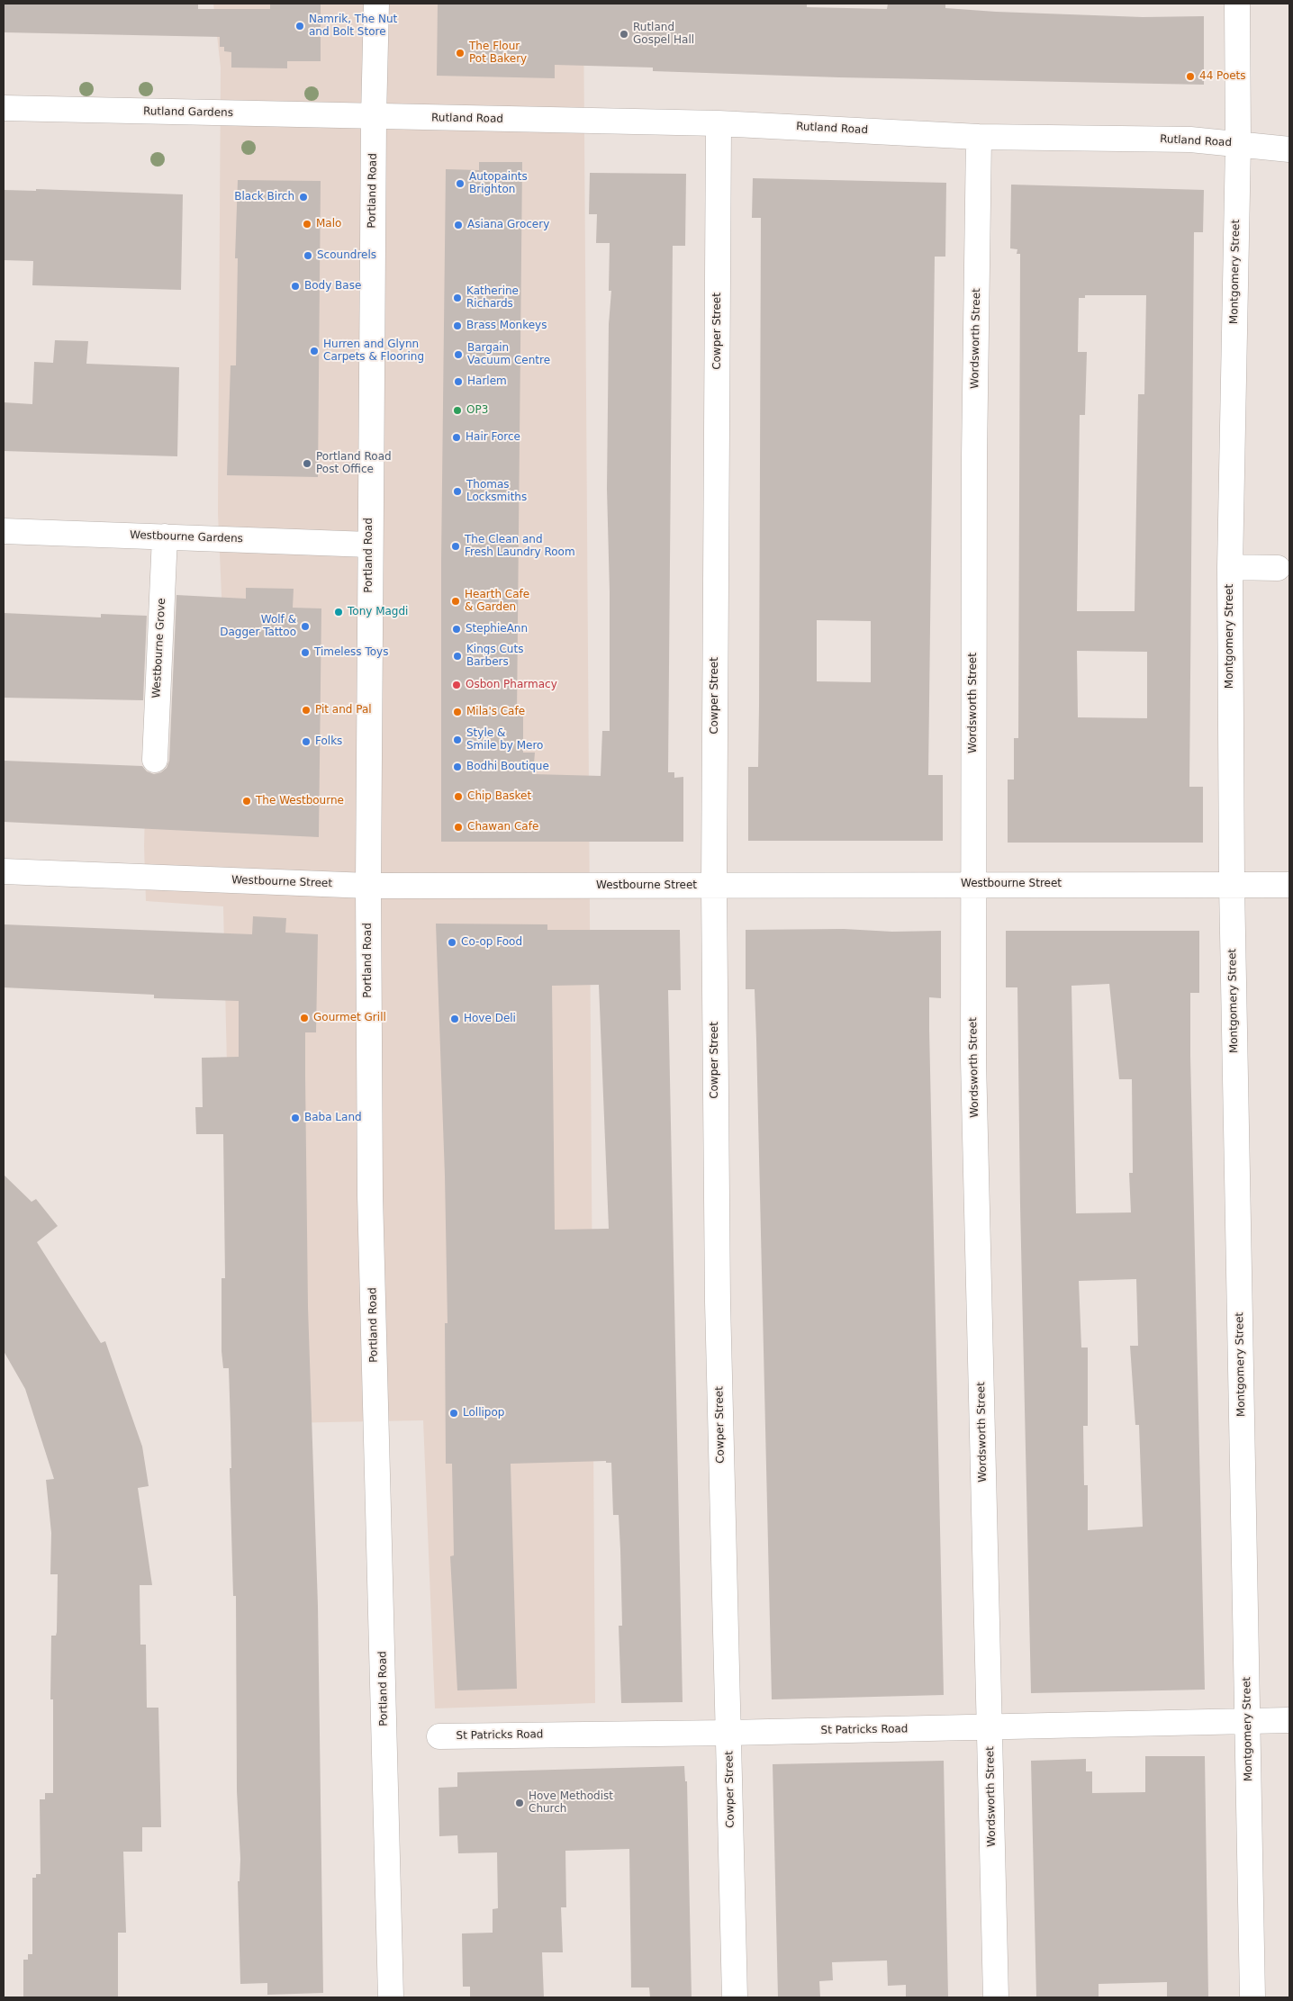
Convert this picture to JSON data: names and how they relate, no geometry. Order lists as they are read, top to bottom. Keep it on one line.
{"streets":{"street":["Rutland Gardens","Rutland Road","Portland Road","Montgomery Street","Cowper Street","Wordsworth Street","Westbourne Gardens","Westbourne Grove","Westbourne Street","St Patricks Road"]},"crossings":[["Rutland Gardens","Rutland Road"],["Rutland Gardens","Portland Road"],["Rutland Road","Portland Road"],["Rutland Road","Montgomery Street"],["Rutland Road","Cowper Street"],["Rutland Road","Wordsworth Street"],["Portland Road","Westbourne Gardens"],["Portland Road","Westbourne Street"],["Montgomery Street","Westbourne Street"],["Montgomery Street","St Patricks Road"],["Cowper Street","Westbourne Street"],["Cowper Street","St Patricks Road"],["Wordsworth Street","Westbourne Street"],["Wordsworth Street","St Patricks Road"],["Westbourne Gardens","Westbourne Grove"]],"places":["Namrik, The Nut and Bolt Store","Rutland Gospel Hall","The Flour Pot Bakery","44 Poets","Autopaints Brighton","Black Birch","Malo","Asiana Grocery","Scoundrels","Body Base","Katherine Richards","Brass Monkeys","Hurren and Glynn Carpets & Flooring","Bargain Vacuum Centre","Harlem","OP3","Hair Force","Portland Road Post Office","Thomas Locksmiths","The Clean and Fresh Laundry Room","Hearth Cafe & Garden","Tony Magdi","Wolf & Dagger Tattoo","StephieAnn","Timeless Toys","Kings Cuts Barbers","Osbon Pharmacy","Pit and Pal","Mila's Cafe","Style & Smile by Mero","Folks","Bodhi Boutique","Chip Basket","The Westbourne","Chawan Cafe","Co-op Food","Gourmet Grill","Hove Deli","Baba Land","Lollipop","Hove Methodist Church"]}
